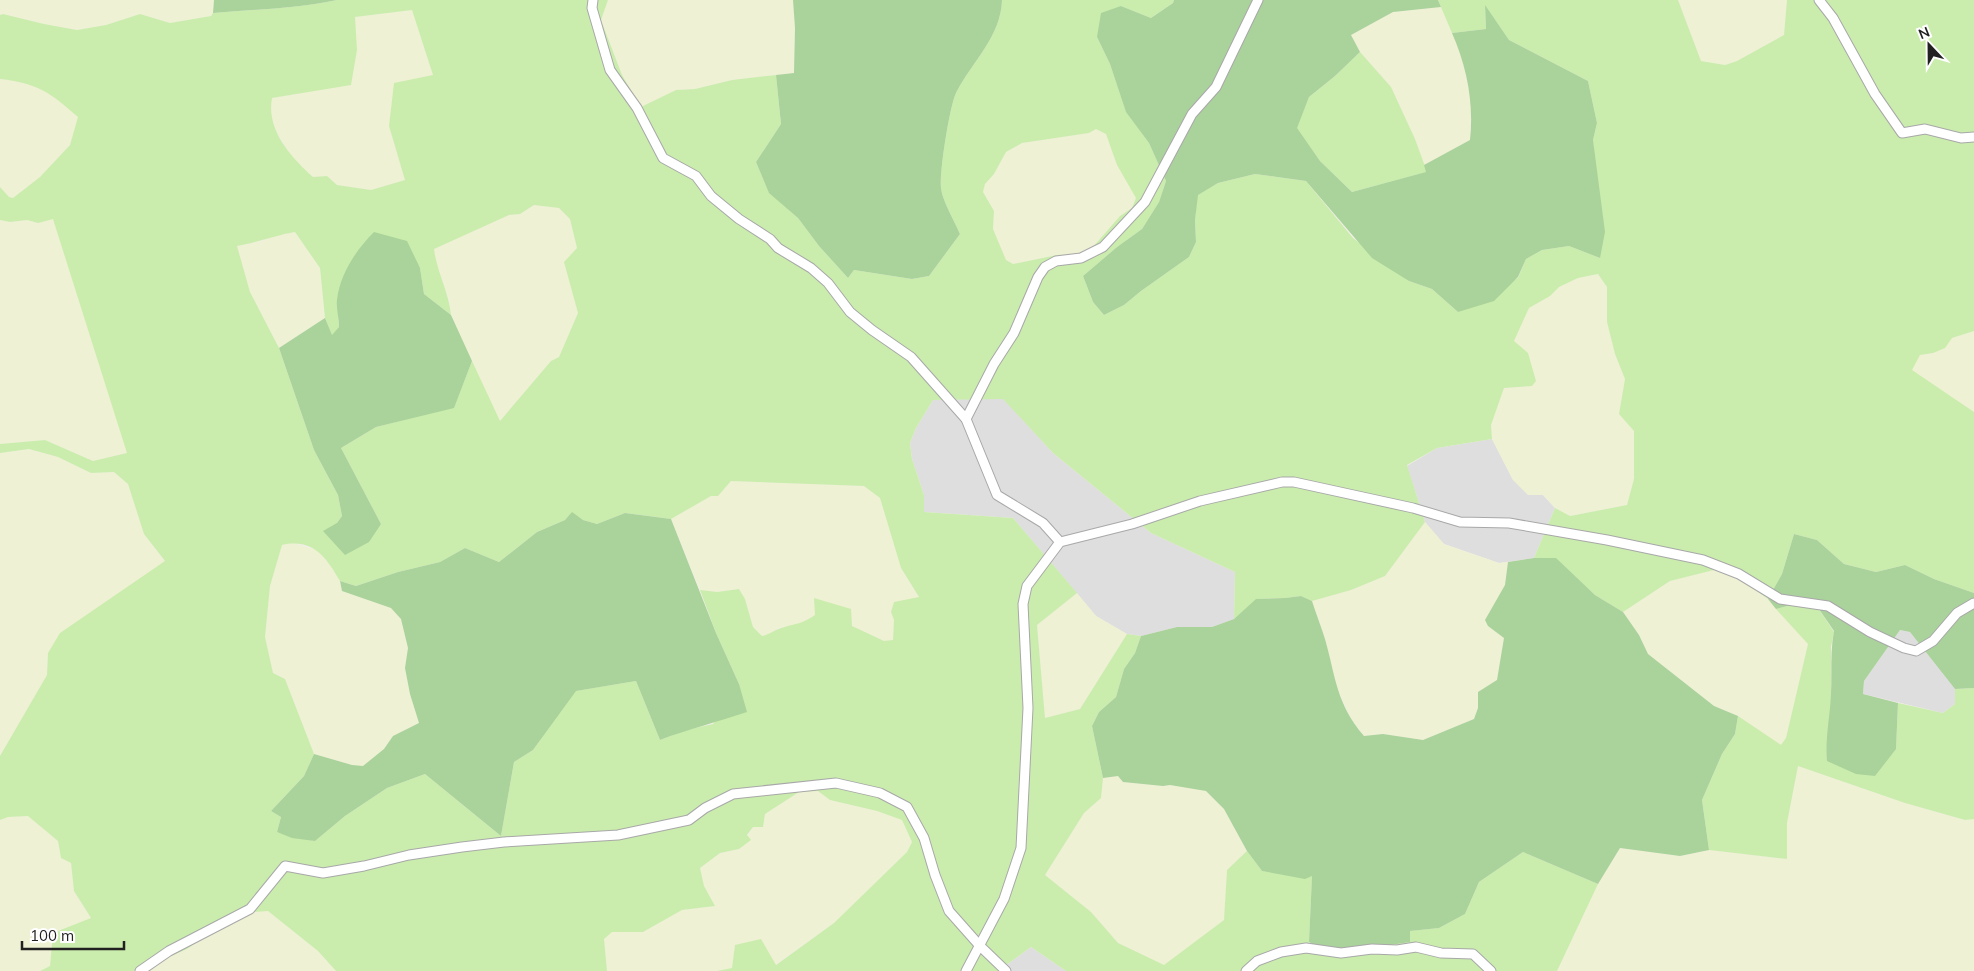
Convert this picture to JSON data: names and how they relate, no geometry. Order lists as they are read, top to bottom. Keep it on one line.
{"scale_bar":"100 m","north":"top"}
